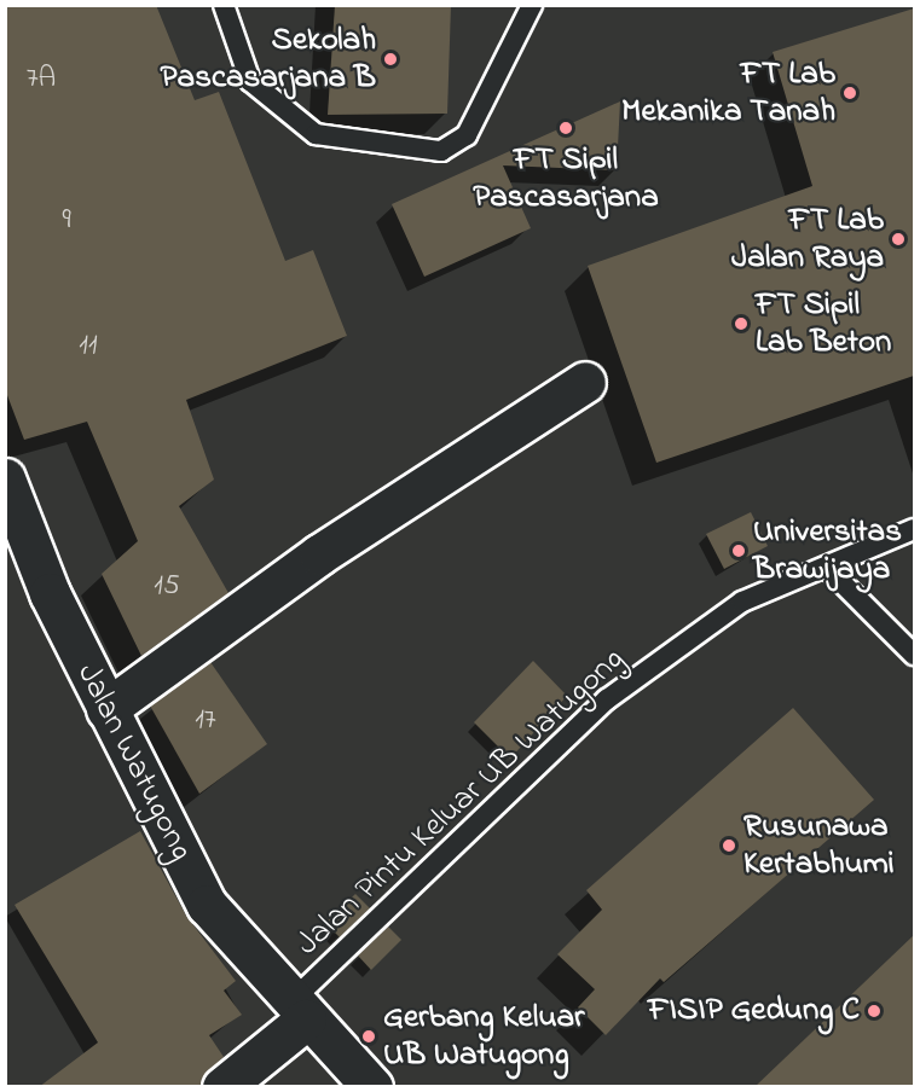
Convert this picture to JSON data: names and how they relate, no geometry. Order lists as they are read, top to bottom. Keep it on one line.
{"streets":{"street":["Jalan Watugong"],"lane":["Jalan Pintu Keluar UB Watugong"]},"crossings":[["Jalan Watugong","Jalan Pintu Keluar UB Watugong"]],"places":["Sekolah Pascasarjana B","FT Lab Mekanika Tanah","FT Sipil Pascasarjana","FT Lab Jalan Raya","FT Sipil Lab Beton","Universitas Brawijaya","Rusunawa Kertabhumi","FISIP Gedung C","Gerbang Keluar UB Watugong"],"house_numbers":["7A","9","11","15","17"]}
